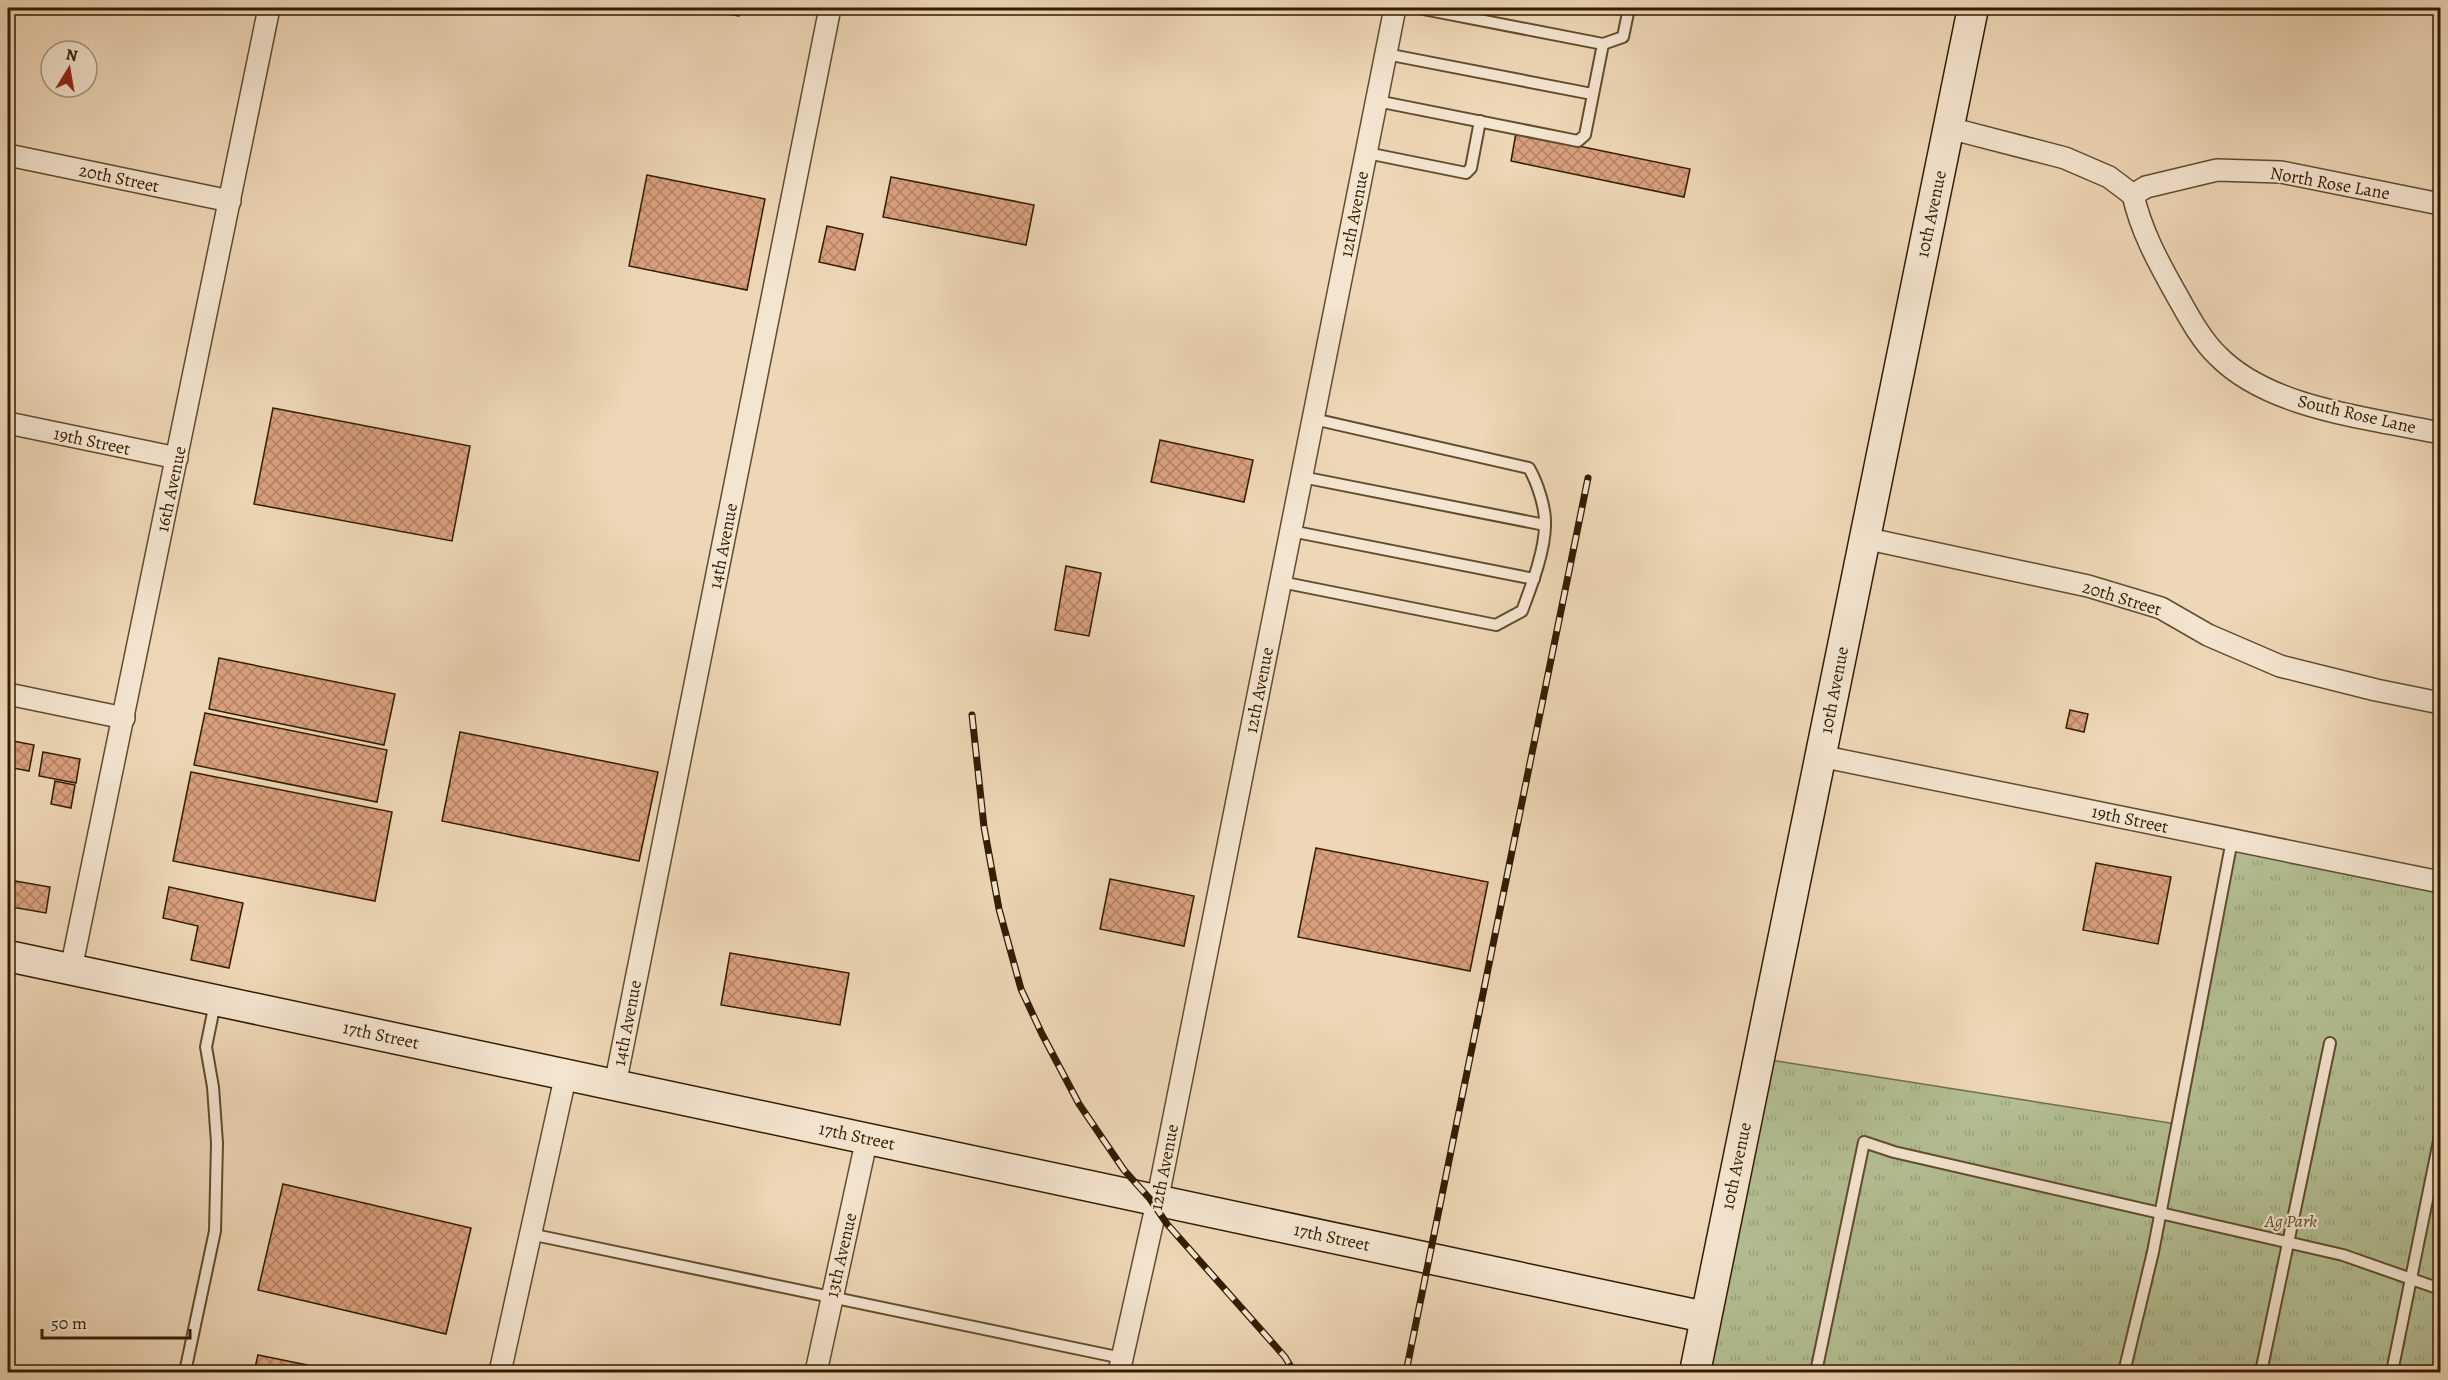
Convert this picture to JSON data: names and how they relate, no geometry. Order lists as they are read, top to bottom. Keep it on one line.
{"streets":{"main road":["10th Avenue","17th Street"],"street":["20th Street","North Rose Lane","12th Avenue","South Rose Lane","19th Street","16th Avenue","14th Avenue","13th Avenue"]},"crossings":[["20th Street","10th Avenue"],["20th Street","16th Avenue"],["North Rose Lane","South Rose Lane"],["12th Avenue","17th Street"],["10th Avenue","19th Street"],["10th Avenue","17th Street"],["19th Street","16th Avenue"],["16th Avenue","17th Street"],["14th Avenue","17th Street"],["17th Street","13th Avenue"]],"parks":["Ag Park"],"scale_bar":"50 m","north":"top"}
